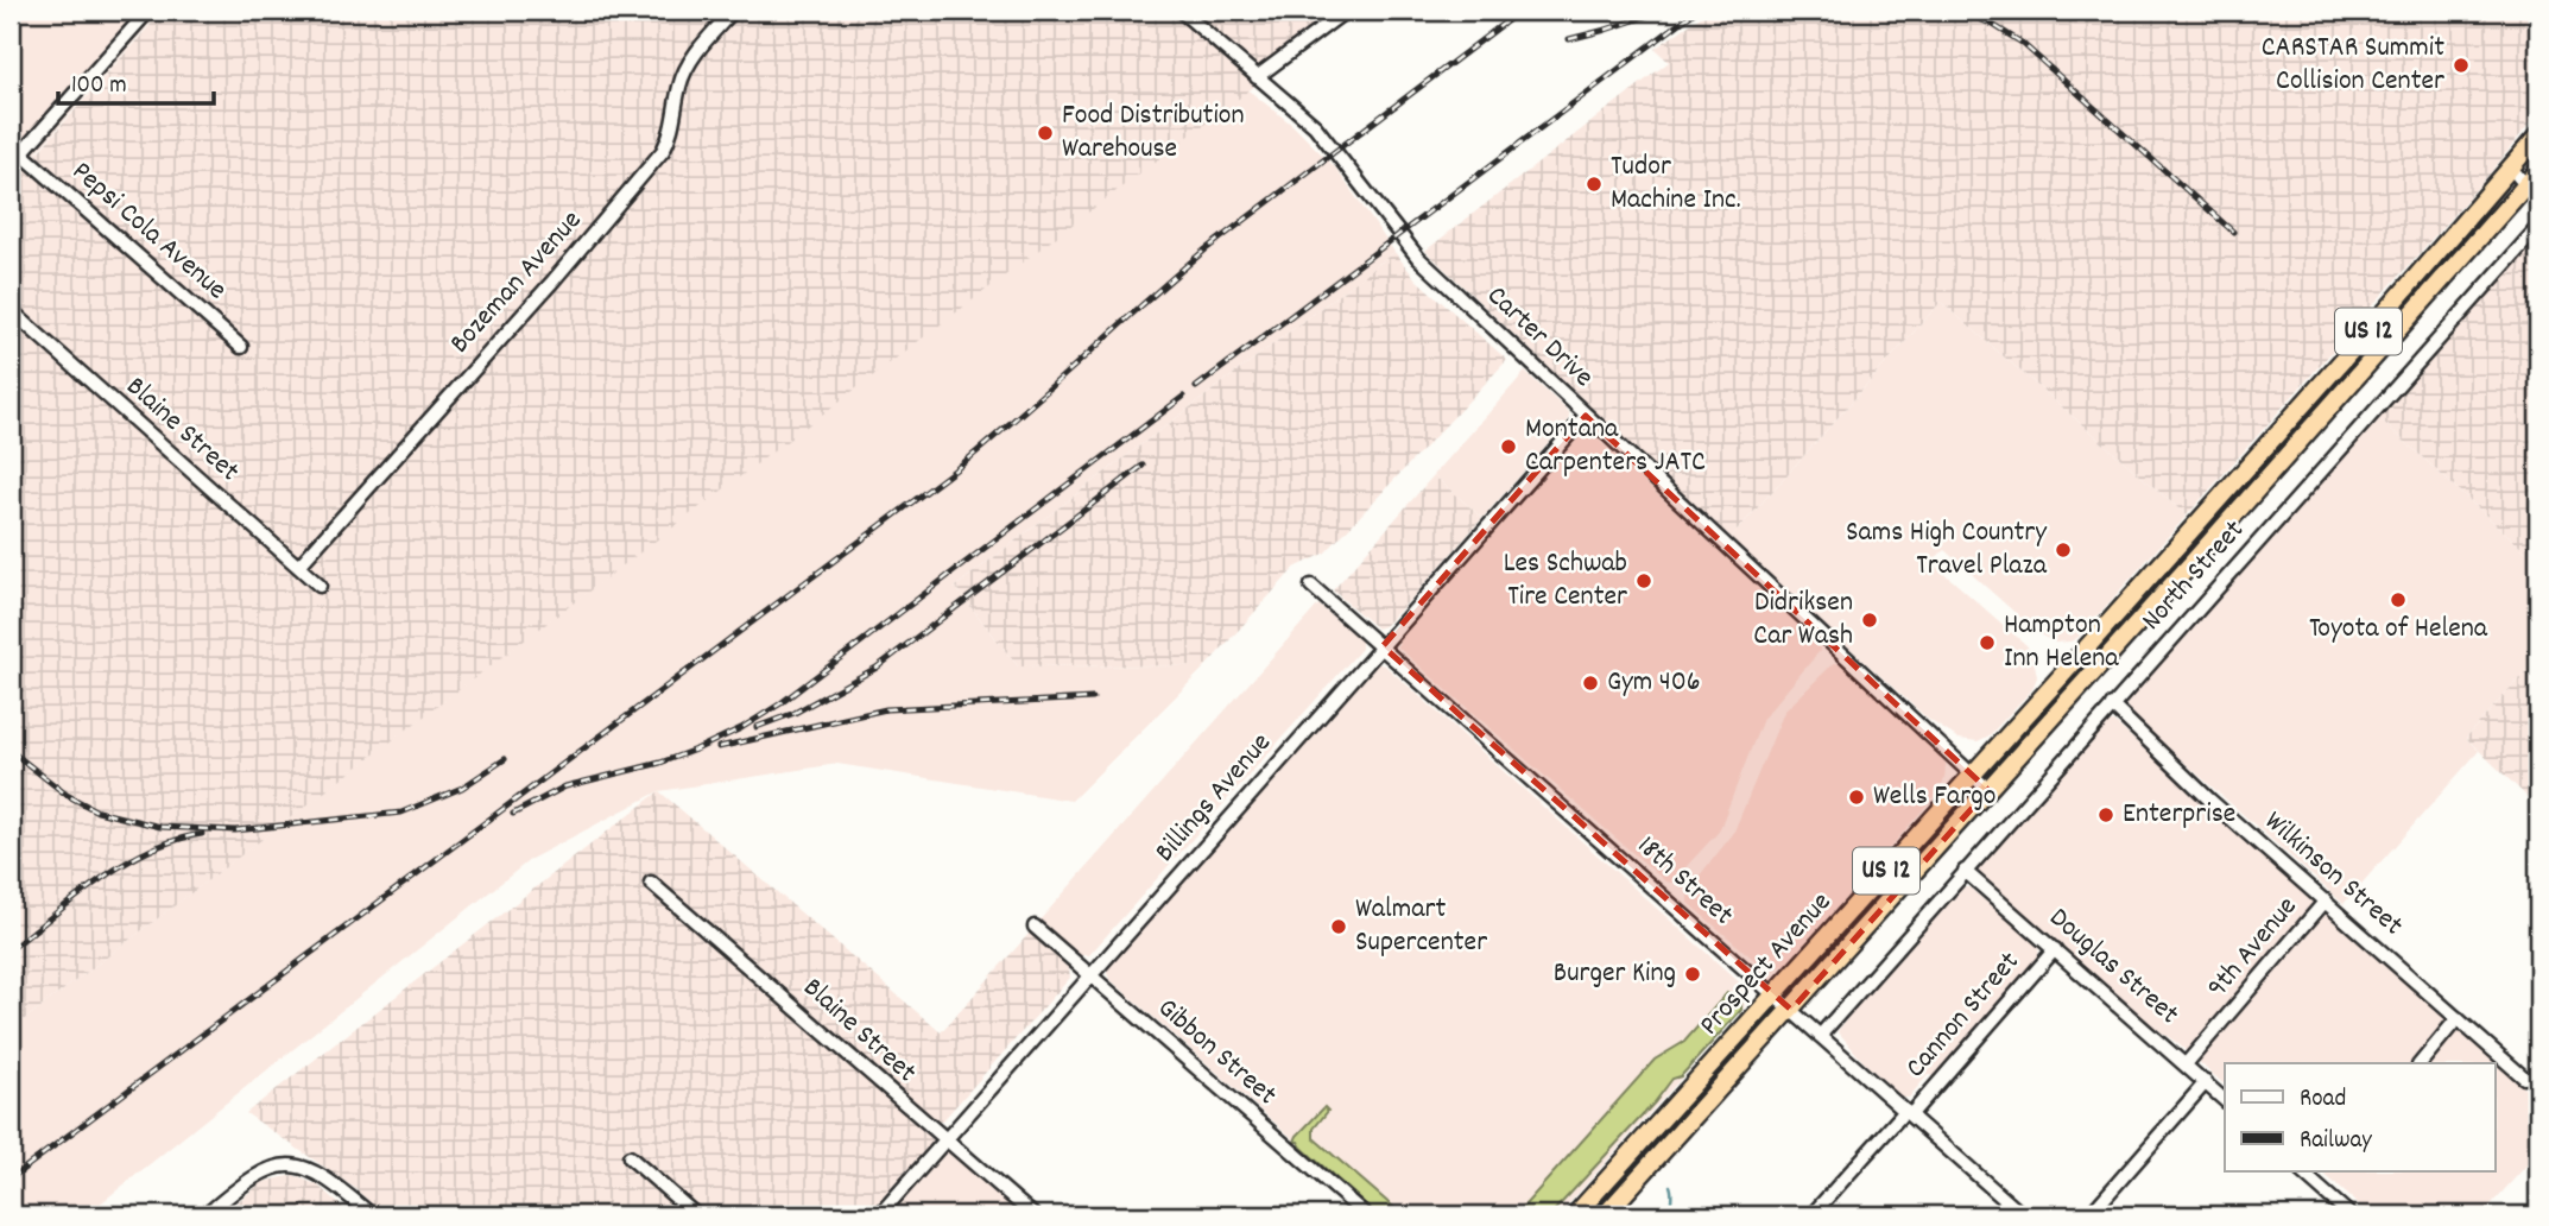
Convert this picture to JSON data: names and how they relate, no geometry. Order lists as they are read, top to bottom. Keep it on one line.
{"streets":{"highway":["US 12","Prospect Avenue"],"street":["Pepsi Cola Avenue","Bozeman Avenue","Carter Drive","Blaine Street","North Street","Billings Avenue","Wilkinson Street","18th Street","9th Avenue","Douglas Street","Cannon Street","Gibbon Street"]},"crossings":[["Bozeman Avenue","Blaine Street"],["US 12","Prospect Avenue"],["Carter Drive","Billings Avenue"],["Carter Drive","Prospect Avenue"],["Blaine Street","Billings Avenue"],["North Street","Wilkinson Street"],["North Street","18th Street"],["North Street","Douglas Street"],["Billings Avenue","18th Street"],["Billings Avenue","Gibbon Street"],["Wilkinson Street","9th Avenue"],["18th Street","Prospect Avenue"],["18th Street","Cannon Street"],["9th Avenue","Douglas Street"],["Douglas Street","Cannon Street"]],"places":["CARSTAR Summit Collision Center","Food Distribution Warehouse","Tudor Machine Inc.","Montana Carpenters JATC","Sams High Country Travel Plaza","Les Schwab Tire Center","Toyota of Helena","Didriksen Car Wash","Hampton Inn Helena","Gym 406","Wells Fargo","Enterprise","Walmart Supercenter","Burger King"],"legend":["Road","Railway"],"scale_bar":"100 m"}
